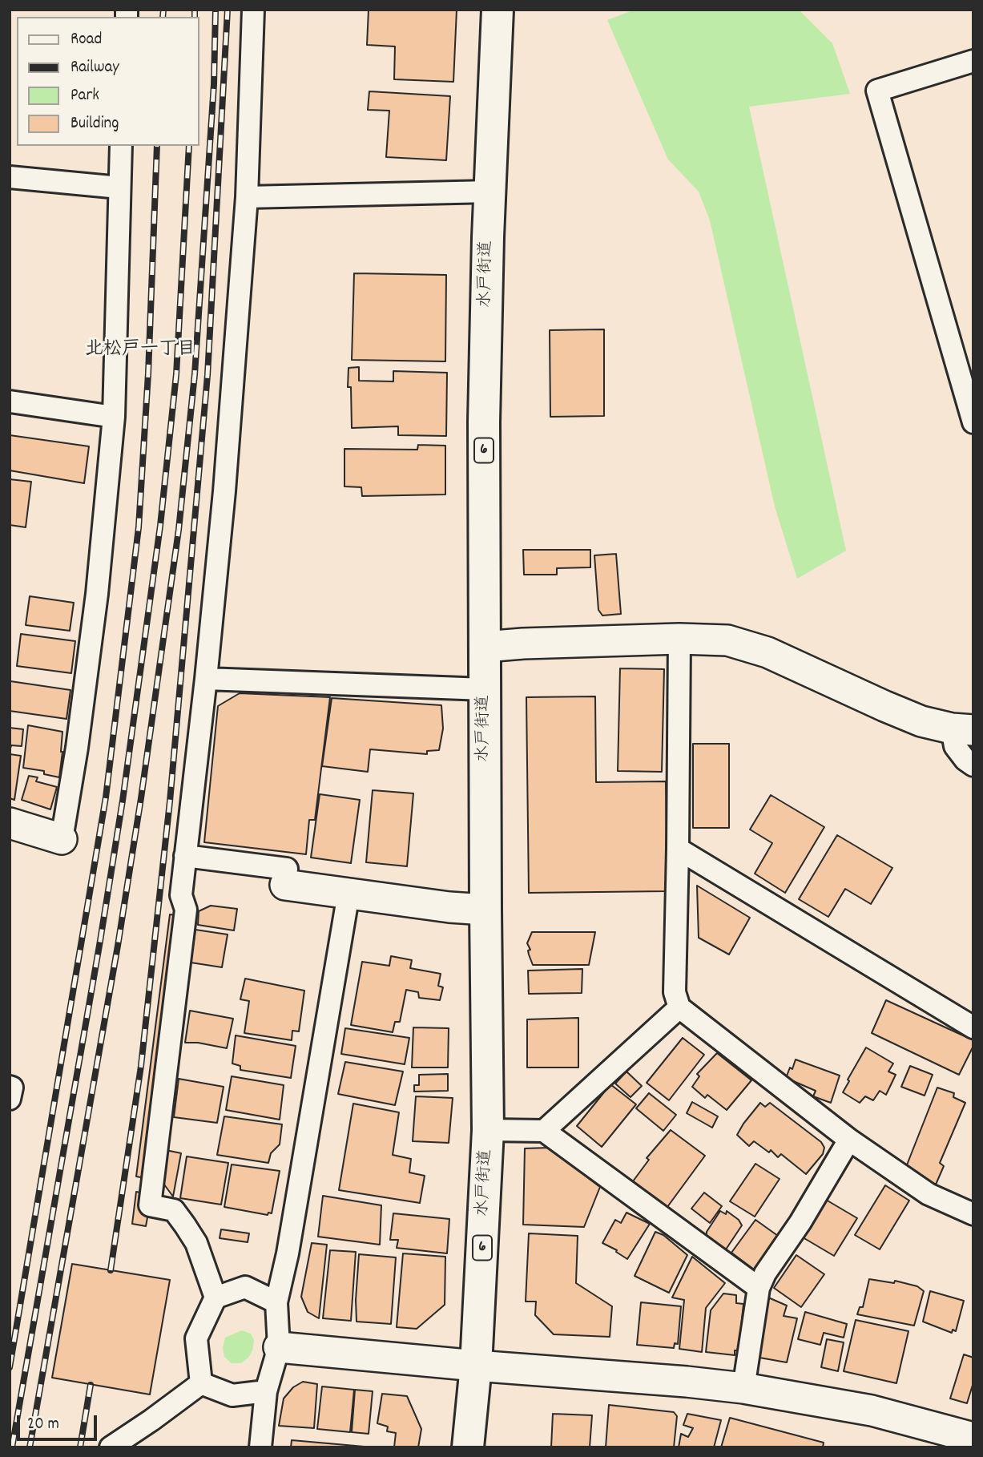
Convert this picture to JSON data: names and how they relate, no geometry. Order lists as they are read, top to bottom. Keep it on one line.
{"streets":{"highway":["水戸街道","6"]},"districts":["北松戸一丁目"],"legend":["Road","Railway","Park","Building"],"scale_bar":"20 m"}
